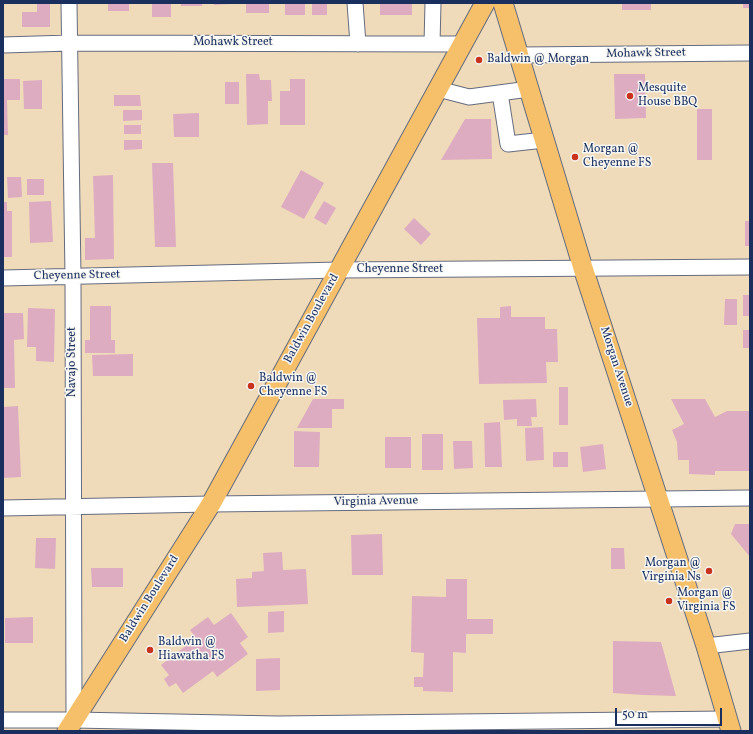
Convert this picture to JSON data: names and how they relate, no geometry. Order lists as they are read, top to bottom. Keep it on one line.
{"streets":{"main road":["Baldwin Boulevard","Morgan Avenue"],"street":["Mohawk Street","Cheyenne Street","Navajo Street","Virginia Avenue"]},"crossings":[["Mohawk Street","Baldwin Boulevard"],["Mohawk Street","Navajo Street"],["Mohawk Street","Morgan Avenue"],["Cheyenne Street","Baldwin Boulevard"],["Cheyenne Street","Navajo Street"],["Cheyenne Street","Morgan Avenue"],["Baldwin Boulevard","Navajo Street"],["Baldwin Boulevard","Virginia Avenue"],["Navajo Street","Virginia Avenue"],["Morgan Avenue","Virginia Avenue"]],"places":["Baldwin @ Morgan","Mesquite House BBQ","Morgan @ Cheyenne FS","Baldwin @ Cheyenne FS","Morgan @ Virginia Ns","Morgan @ Virginia FS","Baldwin @ Hiawatha FS"],"scale_bar":"50 m"}
